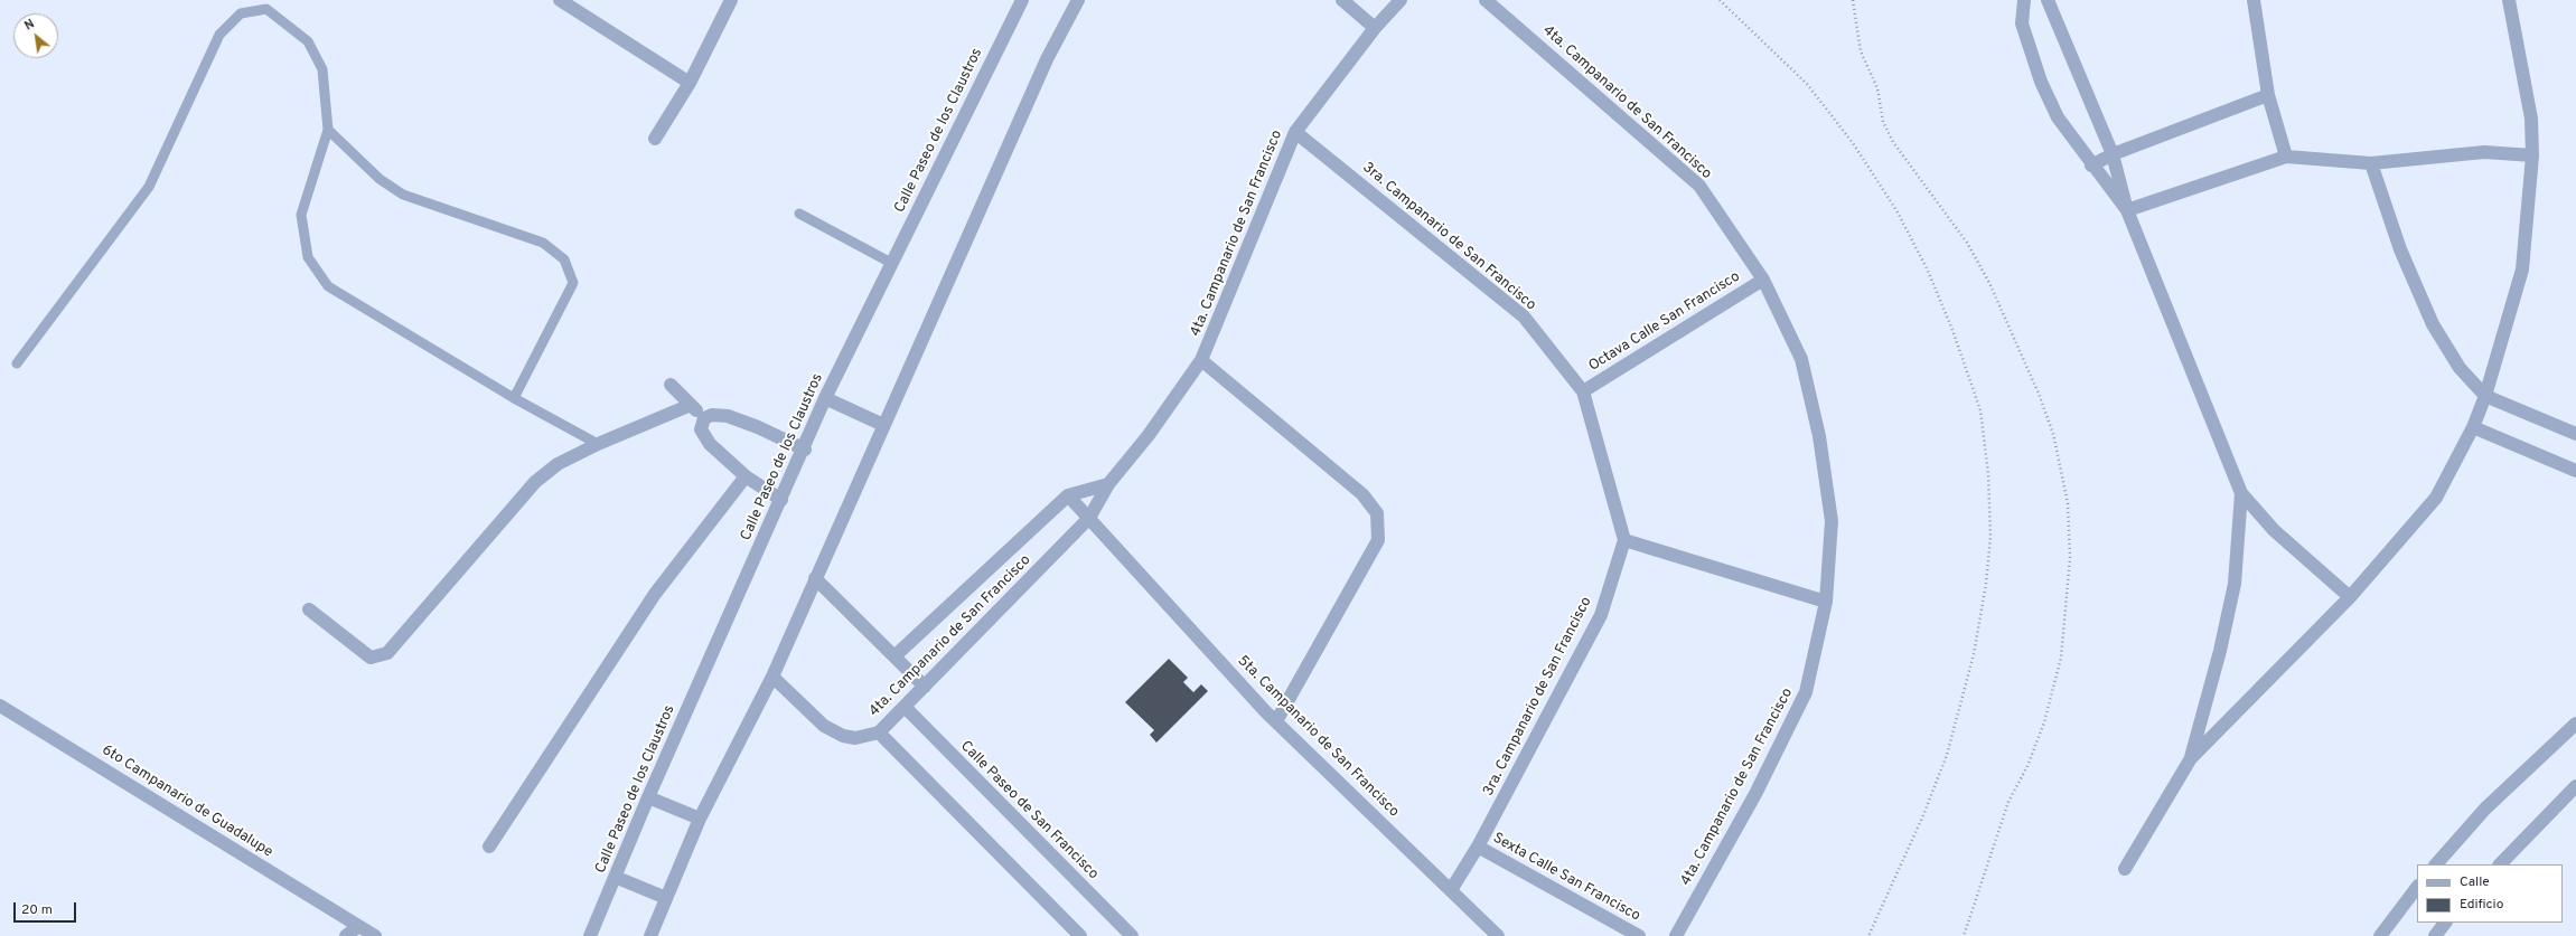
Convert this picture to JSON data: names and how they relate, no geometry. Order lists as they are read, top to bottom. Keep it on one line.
{"streets":{"street":["4ta. Campanario de San Francisco","Calle Paseo de los Claustros","3ra. Campanario de San Francisco","Octava Calle San Francisco","5ta. Campanario de San Francisco","6to Campanario de Guadalupe","Calle Paseo de San Francisco","Sexta Calle San Francisco"]},"crossings":[["4ta. Campanario de San Francisco","3ra. Campanario de San Francisco"],["4ta. Campanario de San Francisco","Octava Calle San Francisco"],["4ta. Campanario de San Francisco","5ta. Campanario de San Francisco"],["4ta. Campanario de San Francisco","Calle Paseo de San Francisco"],["3ra. Campanario de San Francisco","Octava Calle San Francisco"],["3ra. Campanario de San Francisco","5ta. Campanario de San Francisco"],["3ra. Campanario de San Francisco","Sexta Calle San Francisco"]],"legend":["Calle","Edificio"],"scale_bar":"20 m","north":"top left"}
